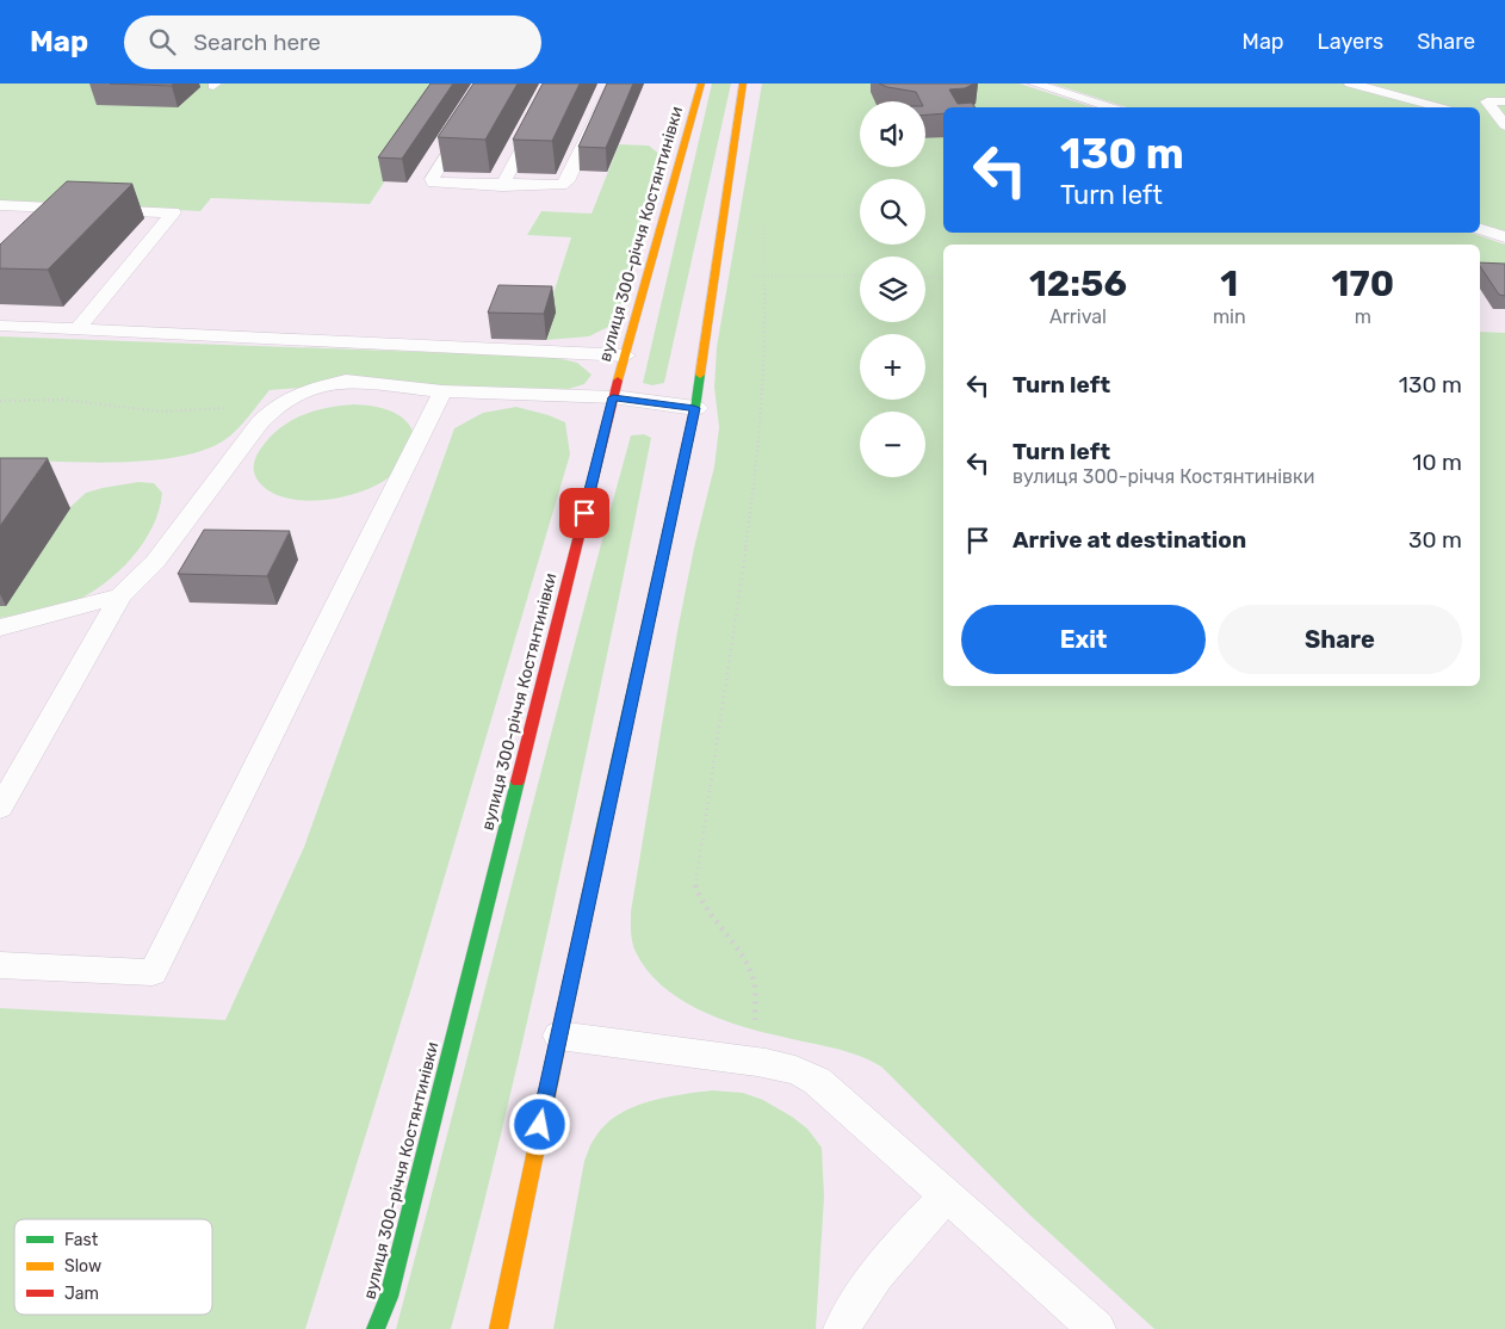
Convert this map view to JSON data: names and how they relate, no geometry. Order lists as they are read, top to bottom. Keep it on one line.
{"streets":{"street":["вулиця 300-річчя Костянтинівки"]},"legend":["Fast","Slow","Jam"],"page":{"header":"Map","search":"Search here","nav":["Map","Layers","Share"],"map_buttons":["+","−"],"turn":["130 m","Turn left"],"eta":["12:56","Arrival","1","min","170","m"],"list":[{"name":"Turn left","value":"130 m"},{"name":"Turn left","note":"вулиця 300-річчя Костянтинівки","value":"10 m"},{"name":"Arrive at destination","value":"30 m"}],"buttons":["Exit","Share"]}}
